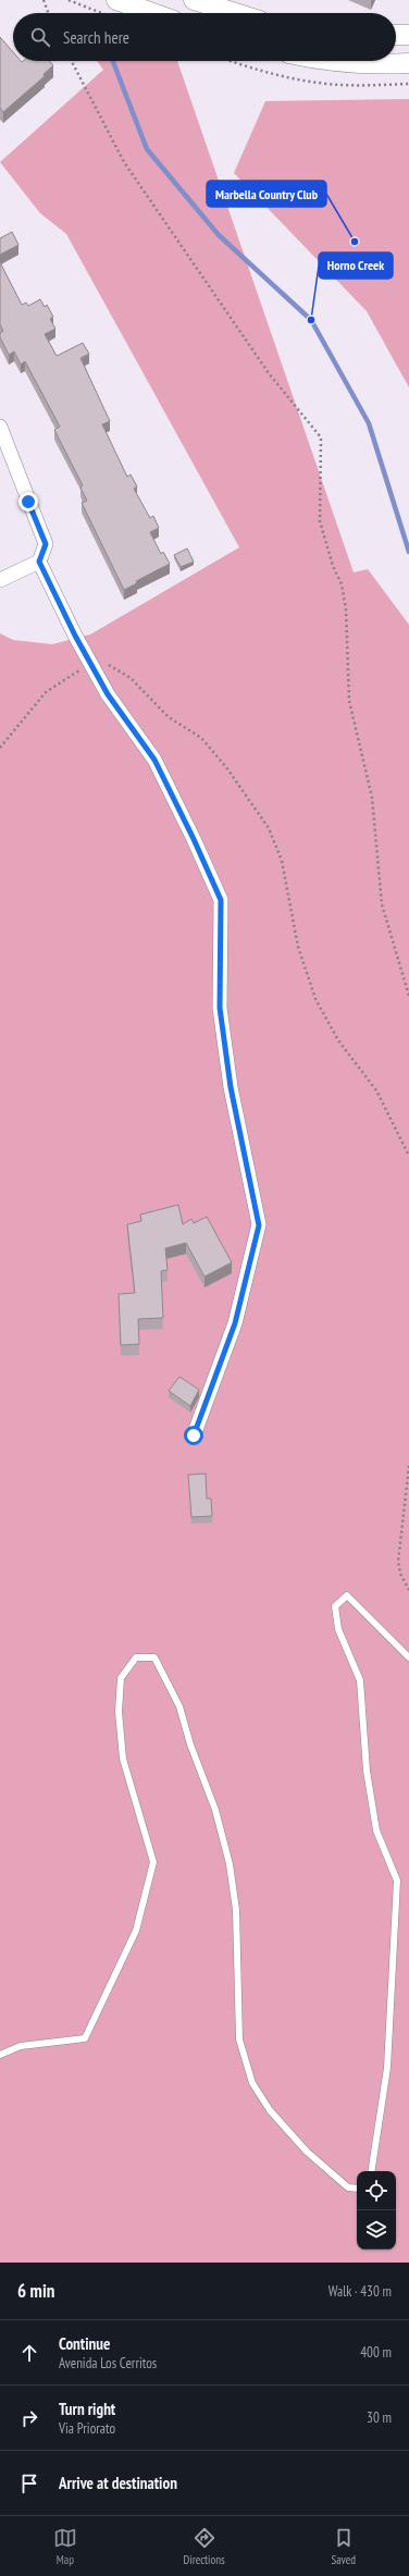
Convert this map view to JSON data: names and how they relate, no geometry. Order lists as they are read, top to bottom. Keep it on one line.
{"places":["Marbella Country Club","Horno Creek"],"page":{"search":"Search here","heading":["6 min","Walk · 430 m"],"list":[["Continue","Avenida Los Cerritos","400 m"],["Turn right","Via Priorato","30 m"],"Arrive at destination"],"nav":["Map","Directions","Saved"]}}
